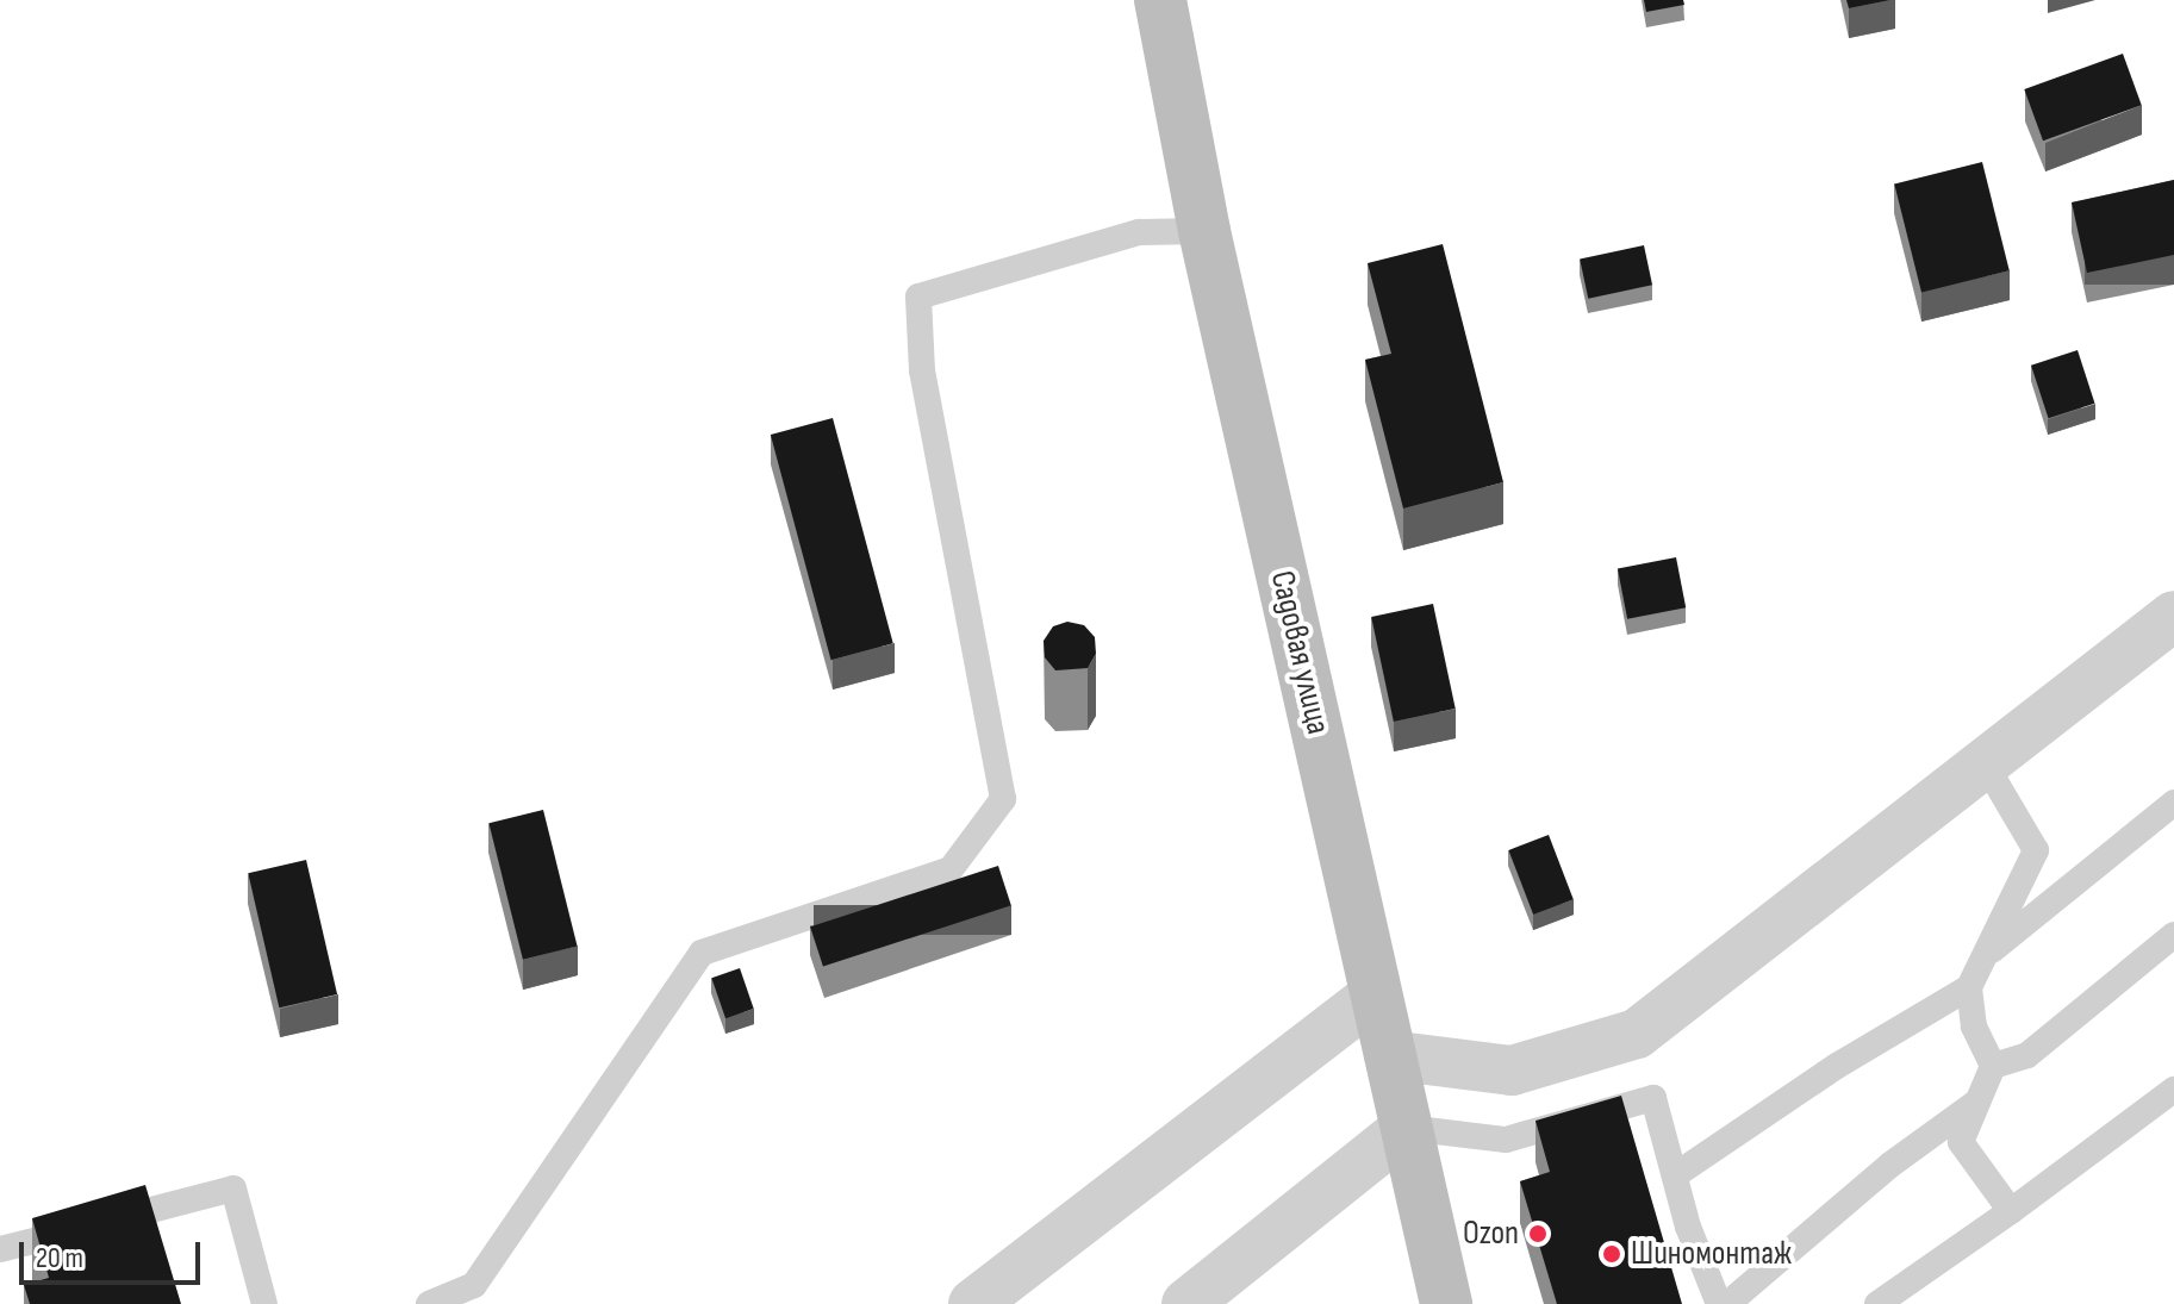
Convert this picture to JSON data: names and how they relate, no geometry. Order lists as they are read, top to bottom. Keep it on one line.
{"streets":{"street":["Садовая улица"]},"places":["Ozon","Шиномонтаж"],"scale_bar":"20 m"}
